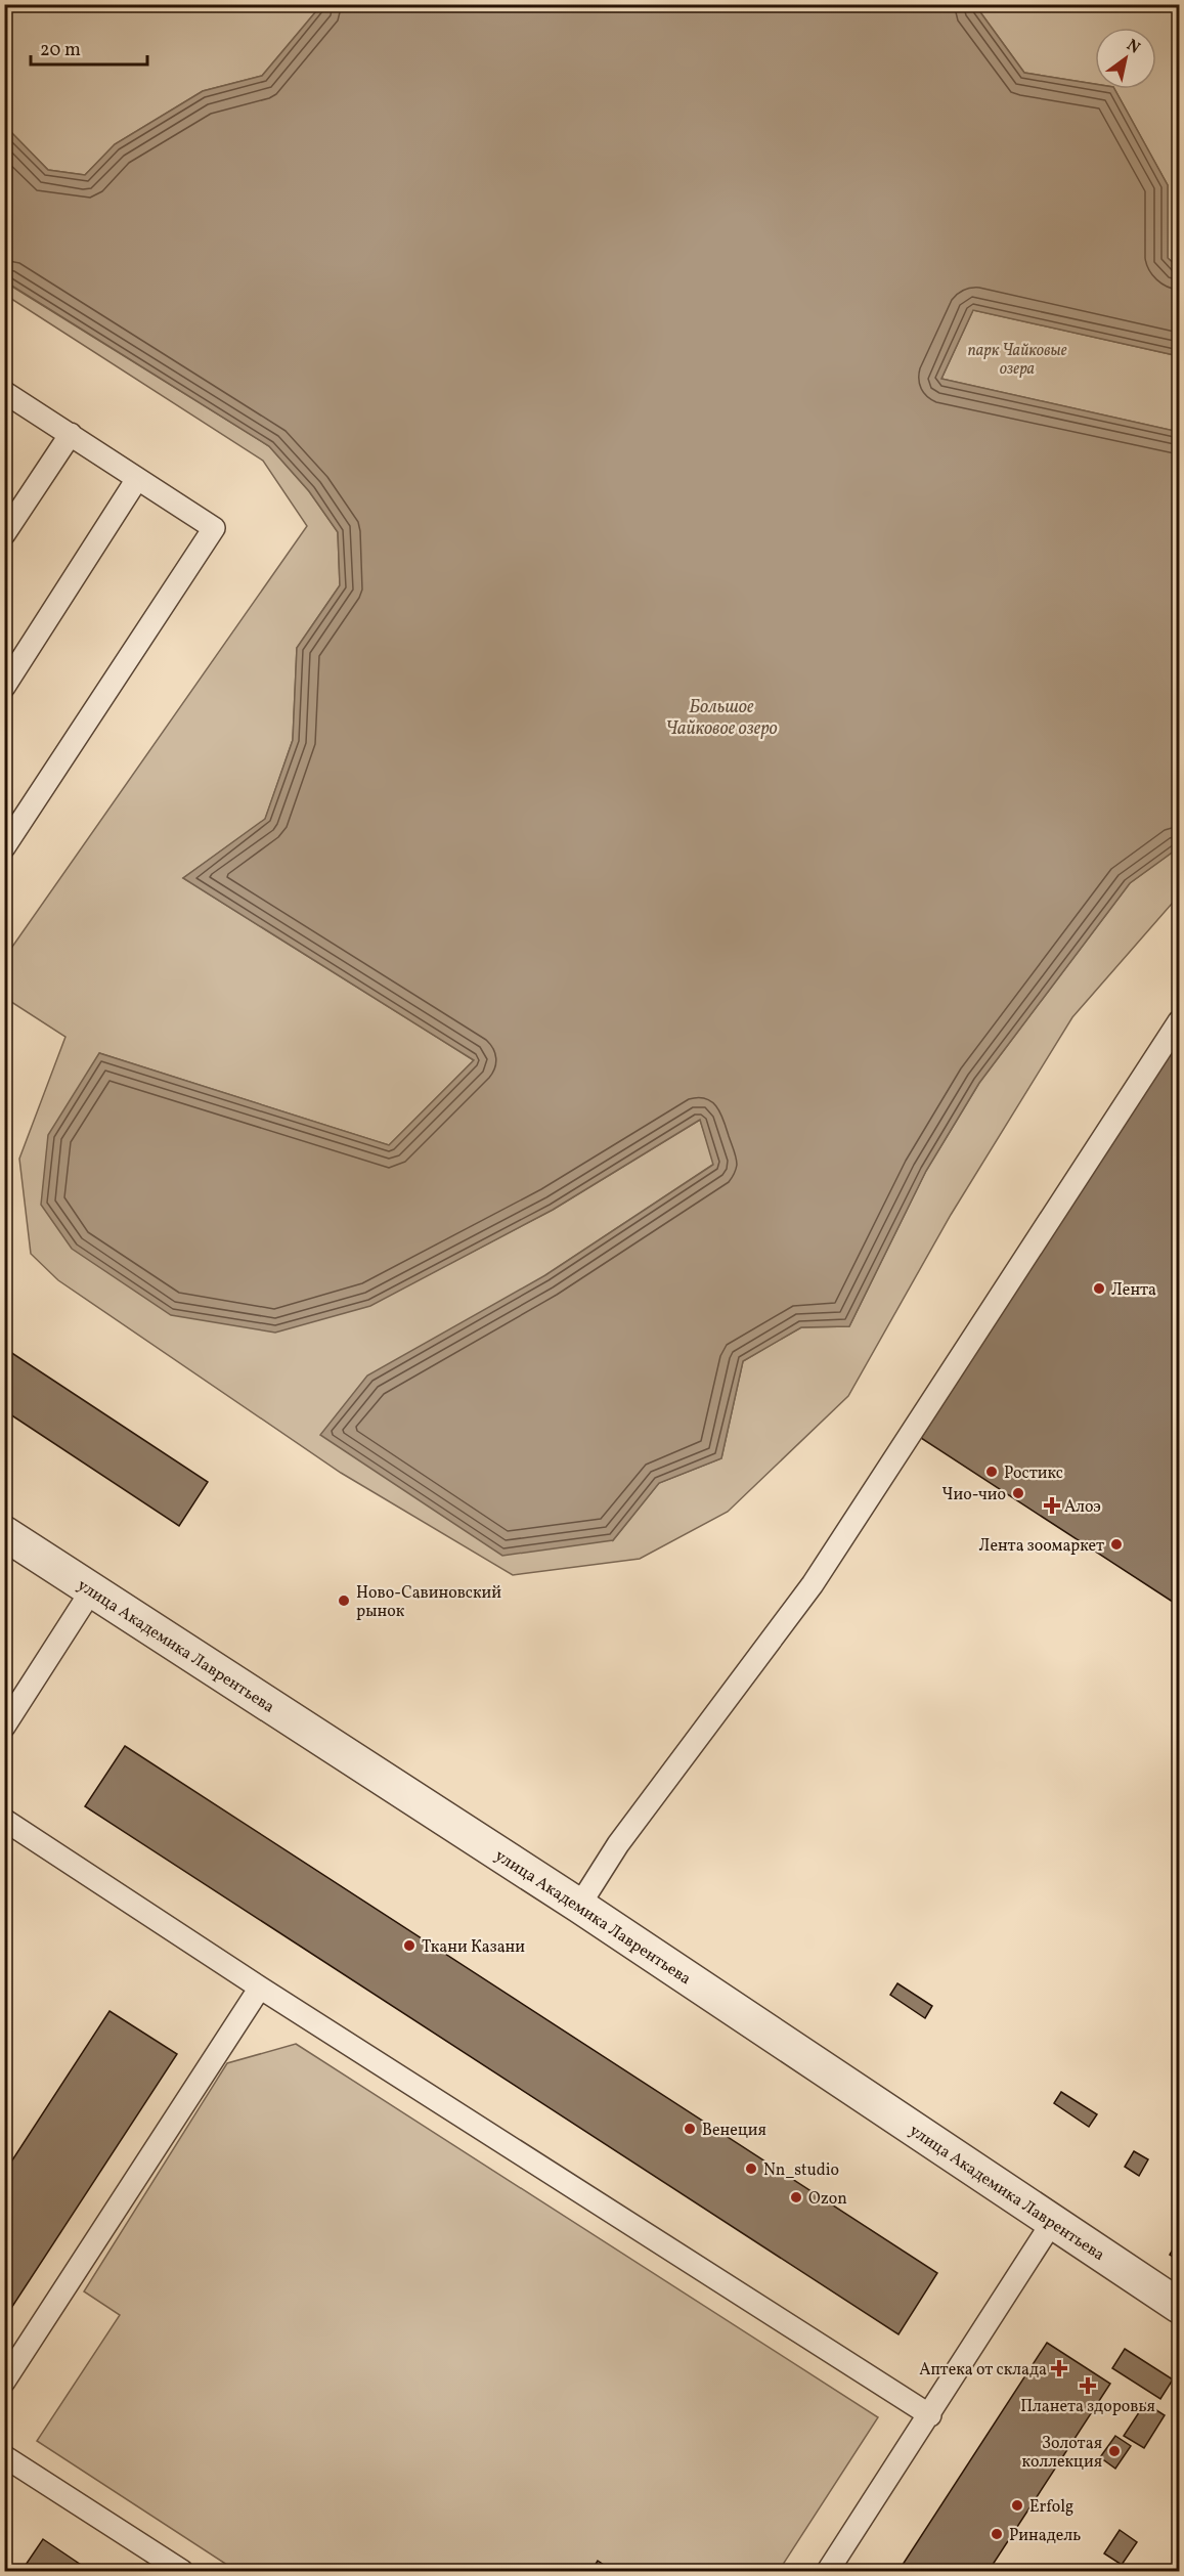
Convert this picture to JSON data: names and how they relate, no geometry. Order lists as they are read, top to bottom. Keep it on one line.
{"streets":{"street":["улица Академика Лаврентьева"]},"water":["Большое Чайковое озеро"],"parks":["парк Чайковые озера"],"places":{"other":["Лента","Ростикс","Чио-чио","Лента зоомаркет","Ново-Савиновский рынок","Ткани Казани","Венеция","Nn_studio","Ozon","Золотая коллекция","Erfolg","Ринадель"],"health":["Алоэ","Аптека от склада","Планета здоровья"]},"scale_bar":"20 m","north":"top right"}
